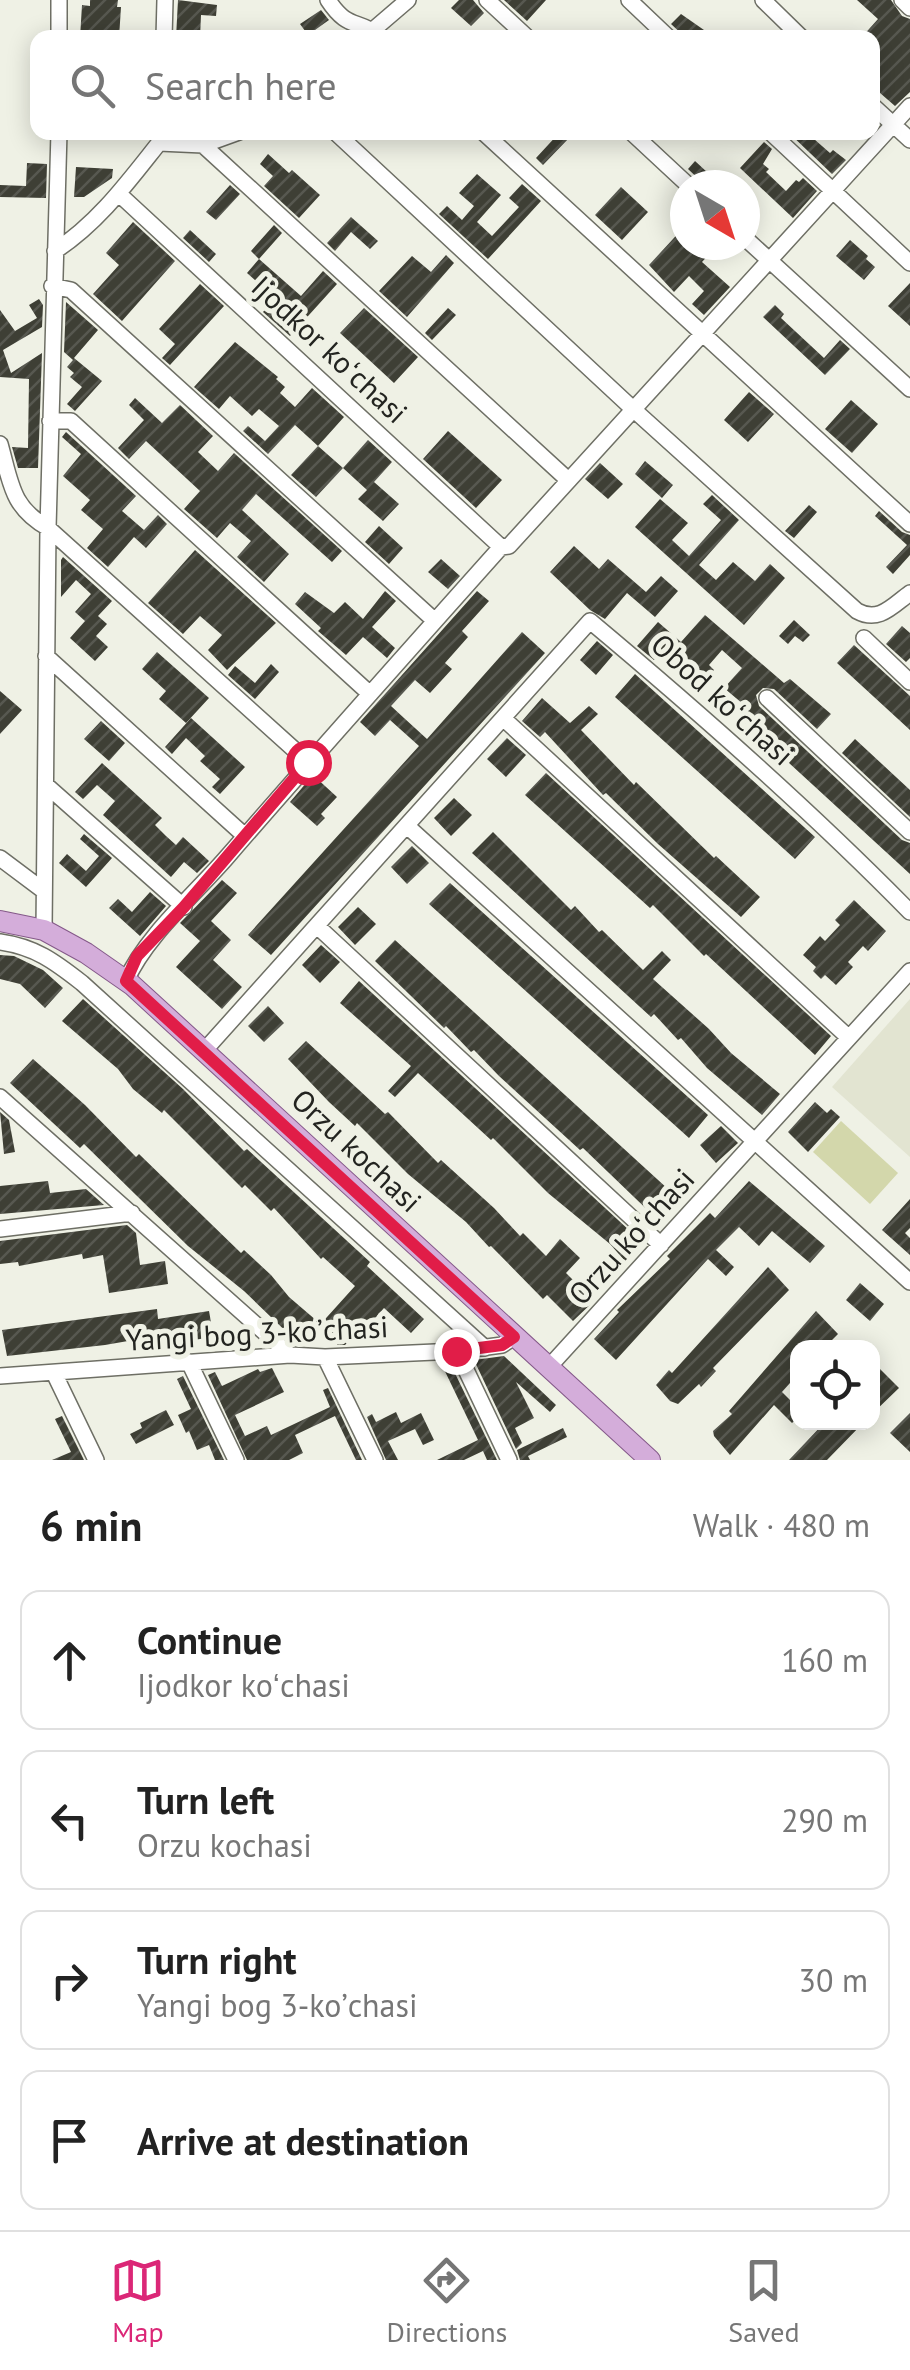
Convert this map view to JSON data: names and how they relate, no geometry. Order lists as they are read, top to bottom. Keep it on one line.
{"streets":{"main road":["Orzu kochasi"],"street":["Ijodkor koʻchasi","Obod koʻchasi","Orzu koʻchasi","Yangi bog 3-koʼchasi"]},"crossings":[["Obod koʻchasi","Orzu kochasi"],["Orzu kochasi","Orzu koʻchasi"],["Orzu kochasi","Yangi bog 3-koʼchasi"]],"north":"bottom right","page":{"search":"Search here","heading":["6 min","Walk · 480 m"],"list":[["Continue","Ijodkor koʻchasi","160 m"],["Turn left","Orzu kochasi","290 m"],["Turn right","Yangi bog 3-koʼchasi","30 m"],"Arrive at destination"],"nav":["Map","Directions","Saved"]}}
